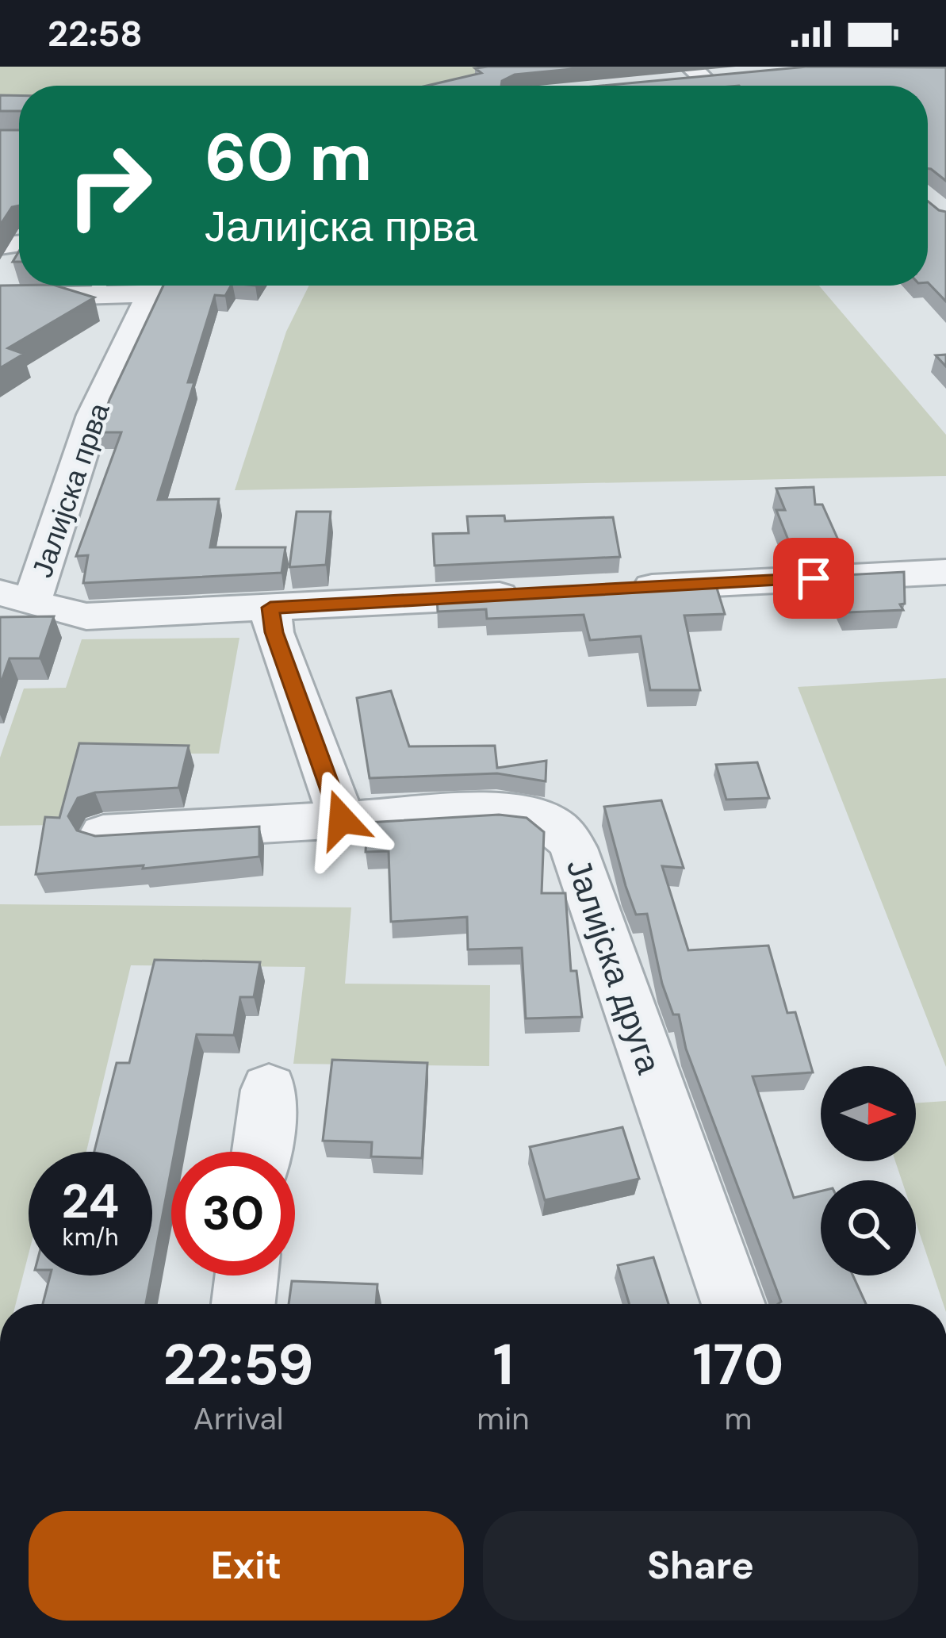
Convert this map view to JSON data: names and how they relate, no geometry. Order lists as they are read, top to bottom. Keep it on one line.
{"streets":{"street":["Јалијска прва","Јалијска друга"]},"north":"right","page":{"status":"22:58","turn":["60 m","Јалијска прва"],"speed":"24 km/h","limit":"30","eta":["22:59","Arrival","1","min","170","m"],"buttons":["Exit","Share"]}}
